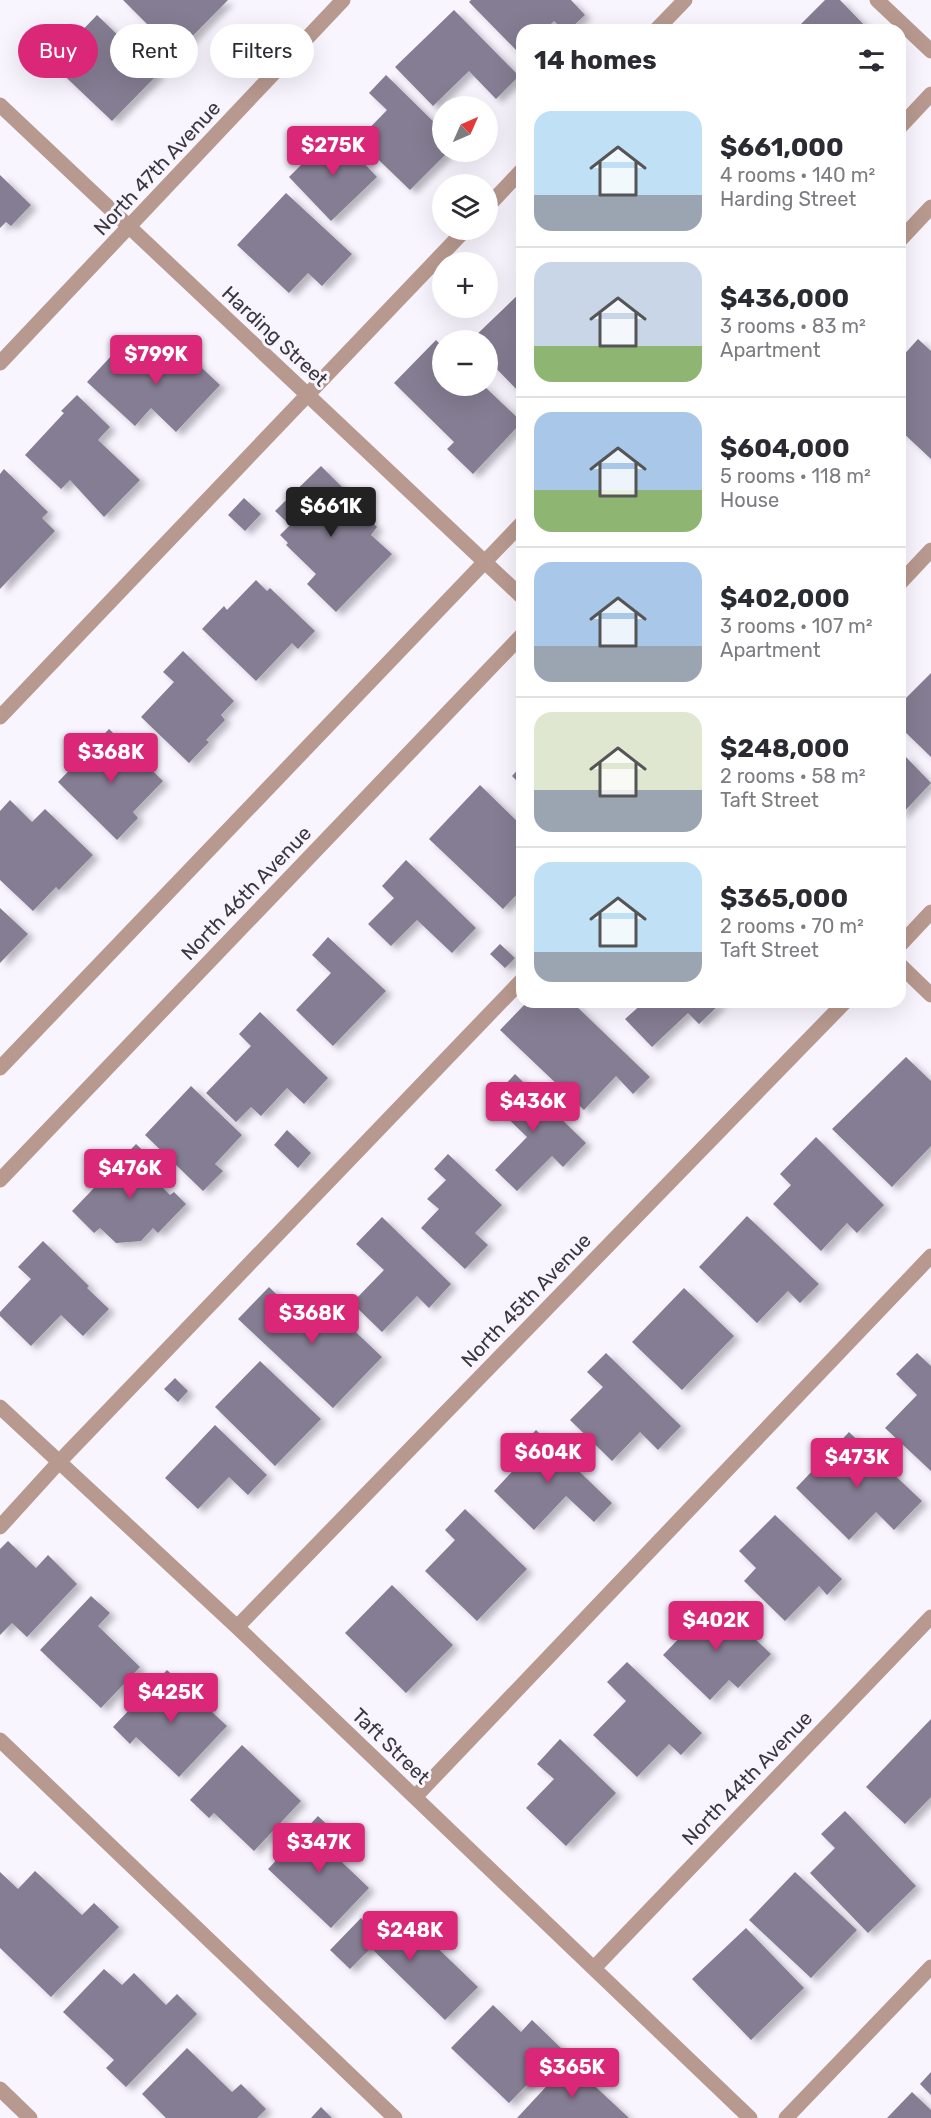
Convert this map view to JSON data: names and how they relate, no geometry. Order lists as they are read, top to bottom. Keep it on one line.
{"streets":{"street":["North 47th Avenue","Harding Street","North 46th Avenue","North 45th Avenue","Taft Street","North 44th Avenue"]},"crossings":[["North 47th Avenue","Harding Street"],["North 45th Avenue","Taft Street"],["Taft Street","North 44th Avenue"]],"north":"top right","page":{"chip":["Buy","Rent","Filters"],"heading":"14 homes","map_buttons":["+","−"],"list":[{"name":"$661,000","note":"4 rooms · 140 m² · Harding Street"},{"name":"$436,000","note":"3 rooms · 83 m² · Apartment"},{"name":"$604,000","note":"5 rooms · 118 m² · House"},{"name":"$402,000","note":"3 rooms · 107 m² · Apartment"},{"name":"$248,000","note":"2 rooms · 58 m² · Taft Street"},{"name":"$365,000","note":"2 rooms · 70 m² · Taft Street"}],"price":["$275K","$799K","$661K","$368K","$436K","$476K","$368K","$604K","$473K","$402K","$425K","$347K","$248K","$365K"]}}
